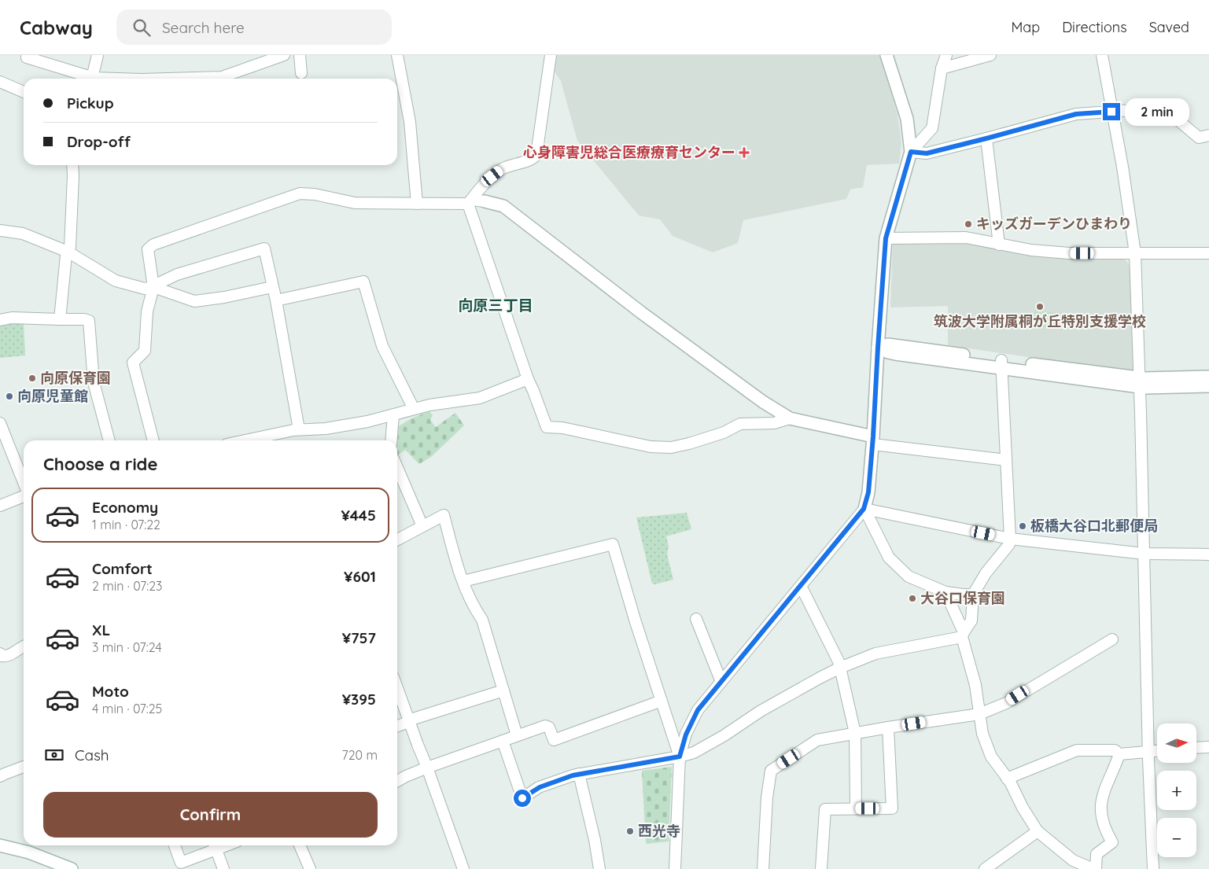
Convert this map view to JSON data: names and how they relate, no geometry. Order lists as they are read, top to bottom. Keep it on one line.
{"districts":["向原三丁目"],"places":{"health":["心身障害児総合医療療育センター"],"other":["キッズガーデンひまわり","筑波大学附属桐が丘特別支援学校","向原保育園","向原児童館","板橋大谷口北郵便局","大谷口保育園","西光寺"]},"north":"right","page":{"header":"Cabway","search":"Search here","nav":["Map","Directions","Saved"],"banner":["Pickup","Drop-off"],"bubble":"2 min","heading":"Choose a ride","list":[{"name":"Economy","note":"1 min · 07:22","value":"¥445"},{"name":"Comfort","note":"2 min · 07:23","value":"¥601"},{"name":"XL","note":"3 min · 07:24","value":"¥757"},{"name":"Moto","note":"4 min · 07:25","value":"¥395"}],"map_buttons":["+","−"],"pay":["Cash","720 m"],"buttons":"Confirm"}}
